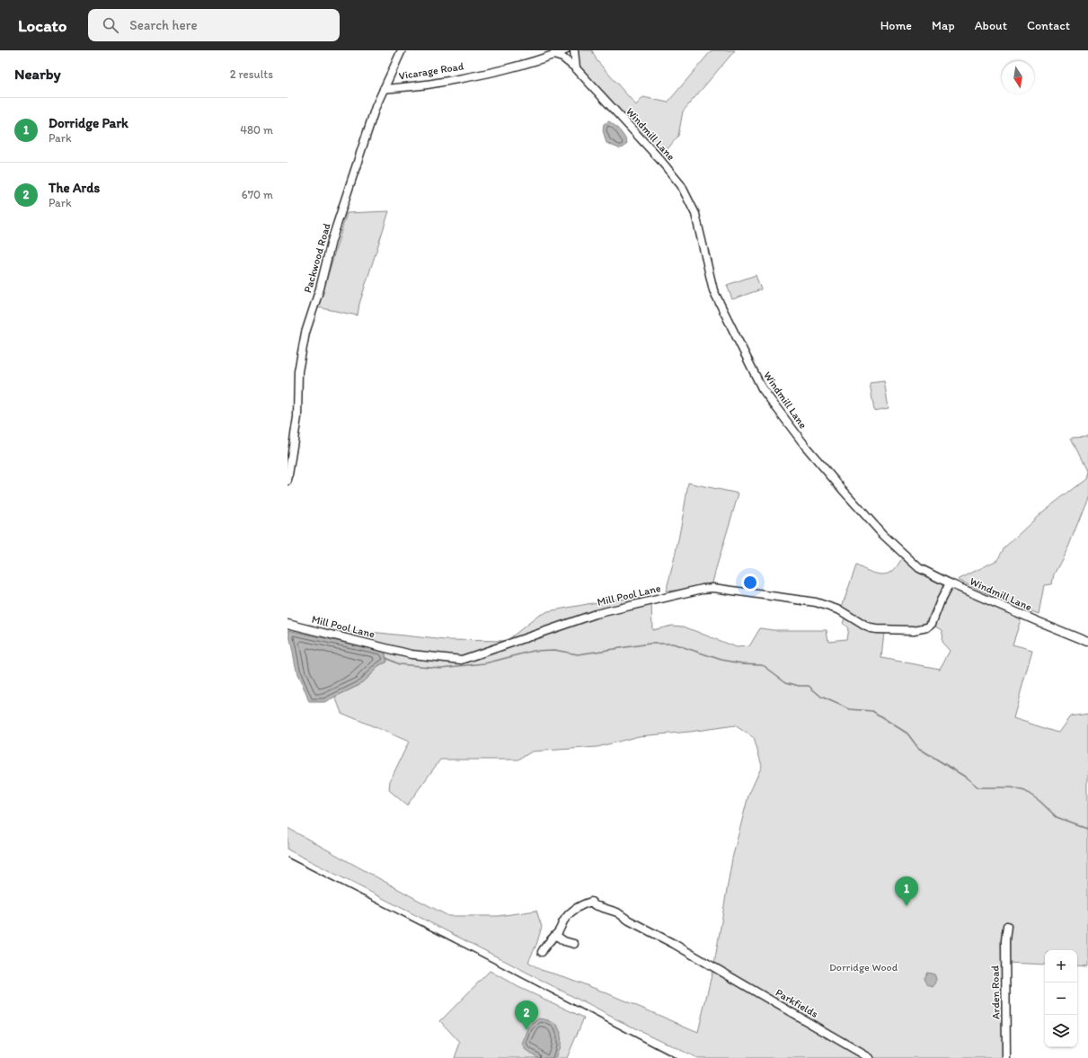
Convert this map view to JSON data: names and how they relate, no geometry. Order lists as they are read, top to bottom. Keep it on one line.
{"streets":{"street":["Vicarage Road","Windmill Lane","Packwood Road","Mill Pool Lane","Arden Road","Parkfields"]},"crossings":[["Vicarage Road","Windmill Lane"],["Vicarage Road","Packwood Road"],["Windmill Lane","Mill Pool Lane"]],"parks":["Dorridge Wood"],"north":"bottom","page":{"header":"Locato","search":"Search here","nav":["Home","Map","About","Contact"],"heading":["Nearby","2 results"],"list":[{"mark":"1","name":"Dorridge Park","note":"Park","value":"480 m"},{"mark":"2","name":"The Ards","note":"Park","value":"670 m"}],"pins":["1","2"],"map_buttons":["+","−"]}}
